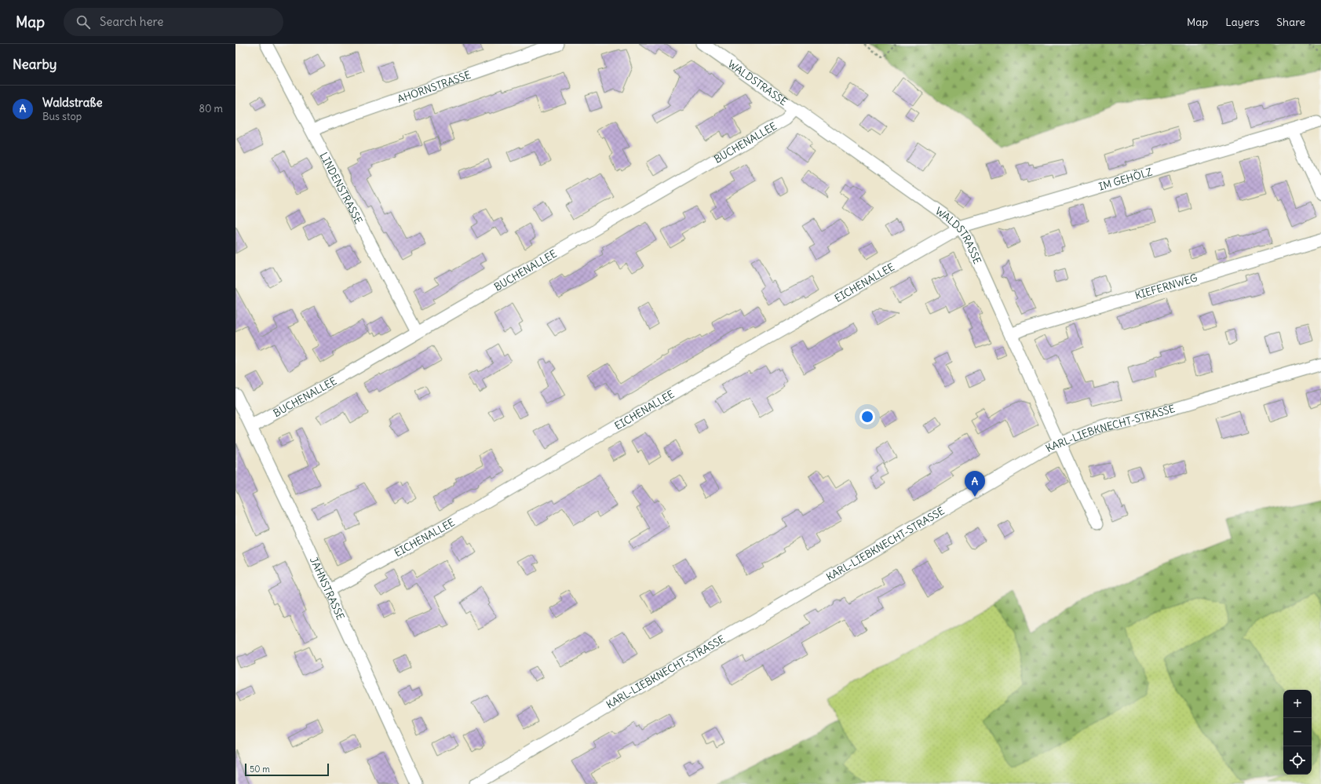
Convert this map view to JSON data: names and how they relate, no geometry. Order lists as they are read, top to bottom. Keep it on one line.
{"streets":{"street":["WALDSTRASSE","AHORNSTRASSE","BUCHENALLEE","IM GEHÖLZ","LINDENSTRASSE","EICHENALLEE","KIEFERNWEG","KARL-LIEBKNECHT-STRASSE","JAHNSTRASSE"]},"crossings":[["WALDSTRASSE","BUCHENALLEE"],["WALDSTRASSE","IM GEHÖLZ"],["WALDSTRASSE","EICHENALLEE"],["WALDSTRASSE","KIEFERNWEG"],["WALDSTRASSE","KARL-LIEBKNECHT-STRASSE"],["AHORNSTRASSE","LINDENSTRASSE"],["BUCHENALLEE","LINDENSTRASSE"],["BUCHENALLEE","JAHNSTRASSE"],["IM GEHÖLZ","EICHENALLEE"],["EICHENALLEE","JAHNSTRASSE"]],"scale_bar":"50 m","page":{"header":"Map","search":"Search here","nav":["Map","Layers","Share"],"heading":"Nearby","list":[{"mark":"A","name":"Waldstraße","note":"Bus stop","value":"80 m"}],"pins":"A","map_buttons":["+","−"],"scale":"50 m"}}
